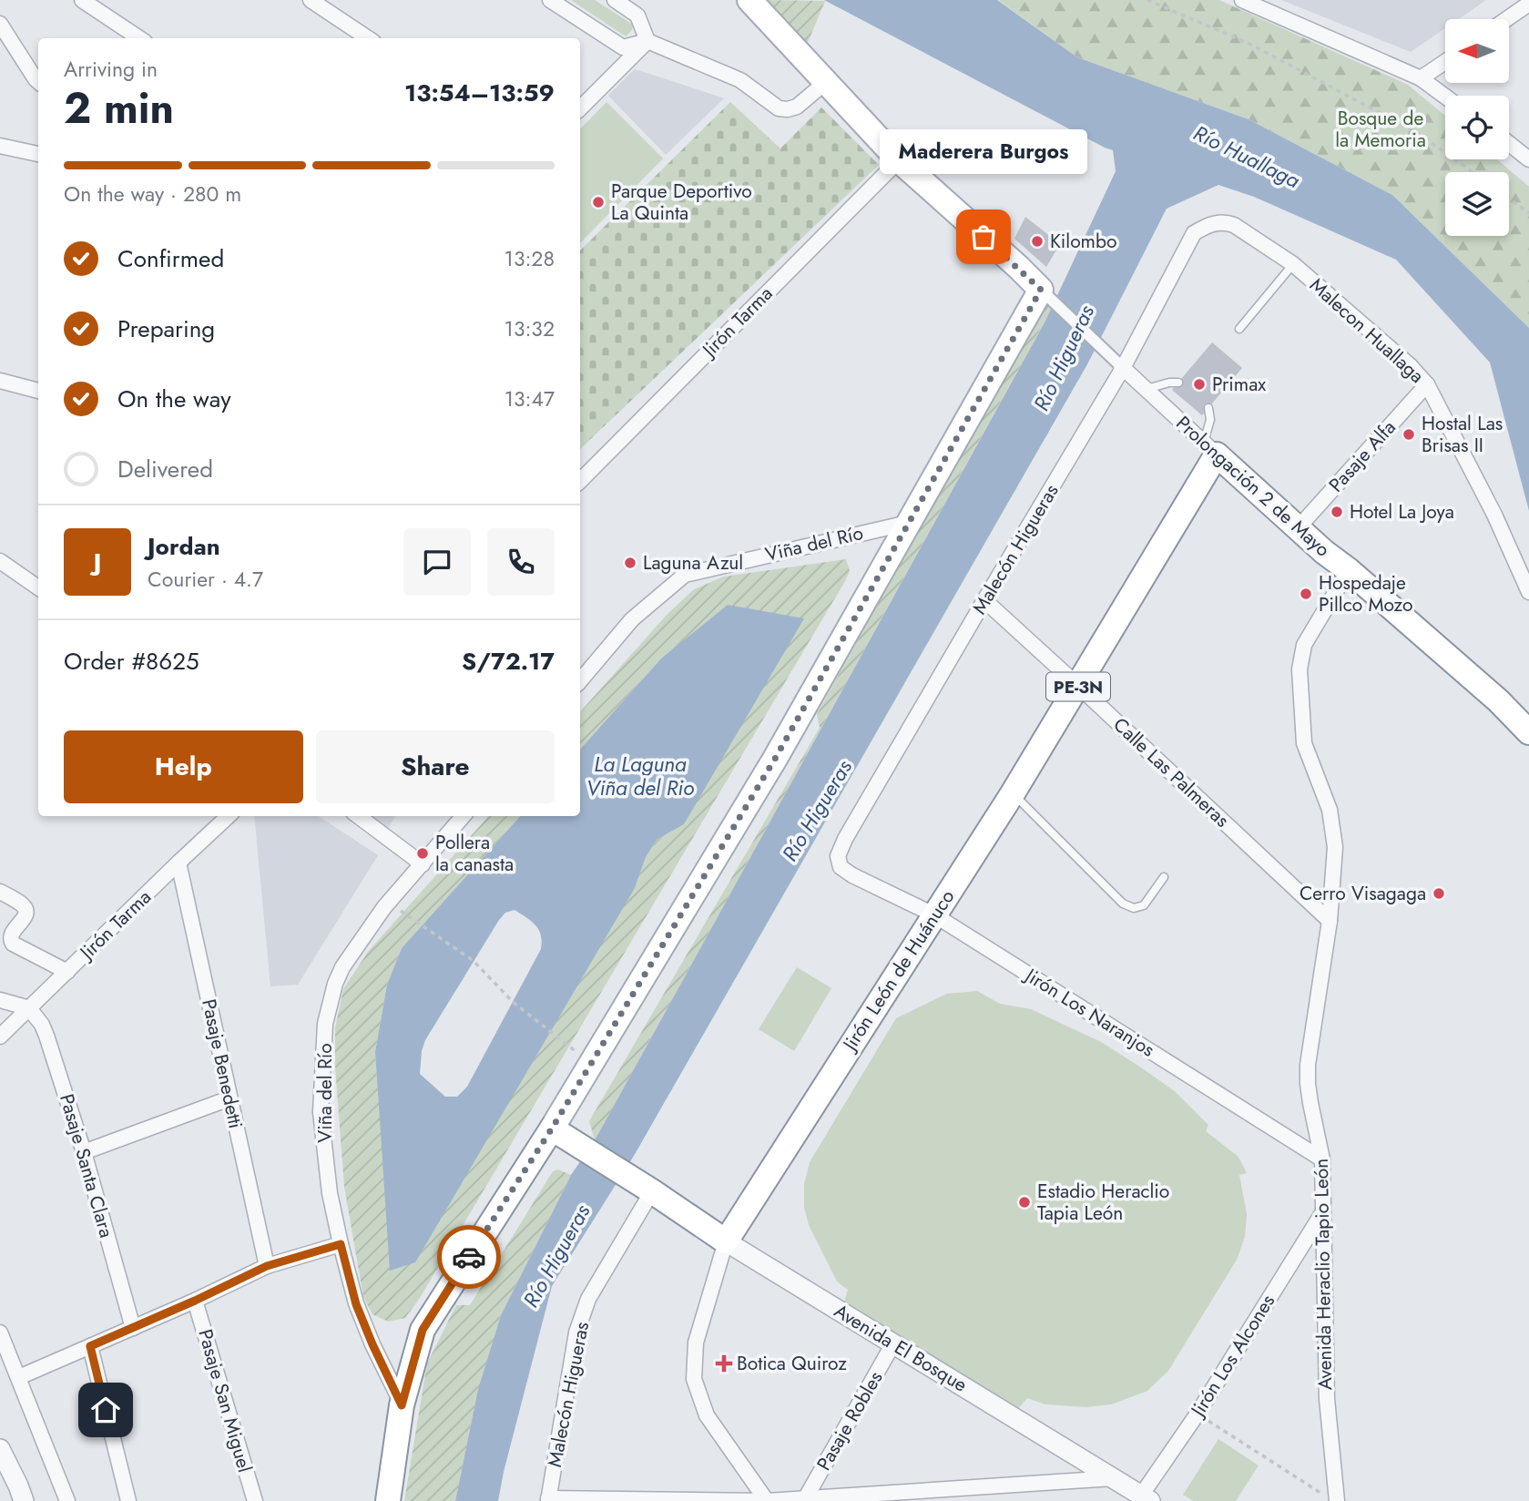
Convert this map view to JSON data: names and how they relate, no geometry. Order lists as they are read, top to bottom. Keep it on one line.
{"streets":{"main road":["Prolongación 2 de Mayo","PE-3N","Jirón León de Huánuco","Avenida El Bosque"],"street":["Jirón Tarma","Malecon Huallaga","Pasaje Alfa","Viña del Río","Malecón Higueras","Calle Las Palmeras","Jirón Los Naranjos","Pasaje Benedetti","Pasaje Santa Clara","Avenida Heraclio Tapio León","Jirón Los Alcones","Pasaje San Miguel","Pasaje Robles"]},"crossings":[["Jirón Tarma","Pasaje Benedetti"],["Jirón Tarma","Pasaje Santa Clara"],["Malecon Huallaga","Pasaje Alfa"],["Malecon Huallaga","Malecón Higueras"],["Pasaje Alfa","Prolongación 2 de Mayo"],["Prolongación 2 de Mayo","Malecón Higueras"],["Prolongación 2 de Mayo","Jirón León de Huánuco"],["Prolongación 2 de Mayo","Avenida Heraclio Tapio León"],["Malecón Higueras","Calle Las Palmeras"],["Malecón Higueras","Jirón Los Naranjos"],["Malecón Higueras","Avenida El Bosque"],["Calle Las Palmeras","Jirón León de Huánuco"],["Calle Las Palmeras","Avenida Heraclio Tapio León"],["Jirón León de Huánuco","Jirón Los Naranjos"],["Jirón León de Huánuco","Avenida El Bosque"],["Jirón Los Naranjos","Avenida Heraclio Tapio León"],["Avenida Heraclio Tapio León","Jirón Los Alcones"],["Avenida El Bosque","Jirón Los Alcones"],["Avenida El Bosque","Pasaje Robles"]],"water":["Río Huallaga","Río Higueras","La Laguna Viña del Rio"],"parks":["Bosque de la Memoria"],"places":{"other":["Parque Deportivo La Quinta","Maderera Burgos","Kilombo","Primax","Hostal Las Brisas II","Hotel La Joya","Laguna Azul","Hospedaje Pillco Mozo","Pollera la canasta","Cerro Visagaga","Estadio Heraclio Tapia León"],"health":["Botica Quiroz"]},"north":"left","page":{"heading":["2 min","Arriving in","13:54–13:59"],"panel":["Jordan","Courier · 4.7","Order #8625","S/72.17"],"bubble":"Maderera Burgos","bar":"On the way · 280 m","list":[["Confirmed","13:28"],["Preparing","13:32"],["On the way","13:47"],"Delivered"],"round":"J","buttons":["Help","Share"]}}
